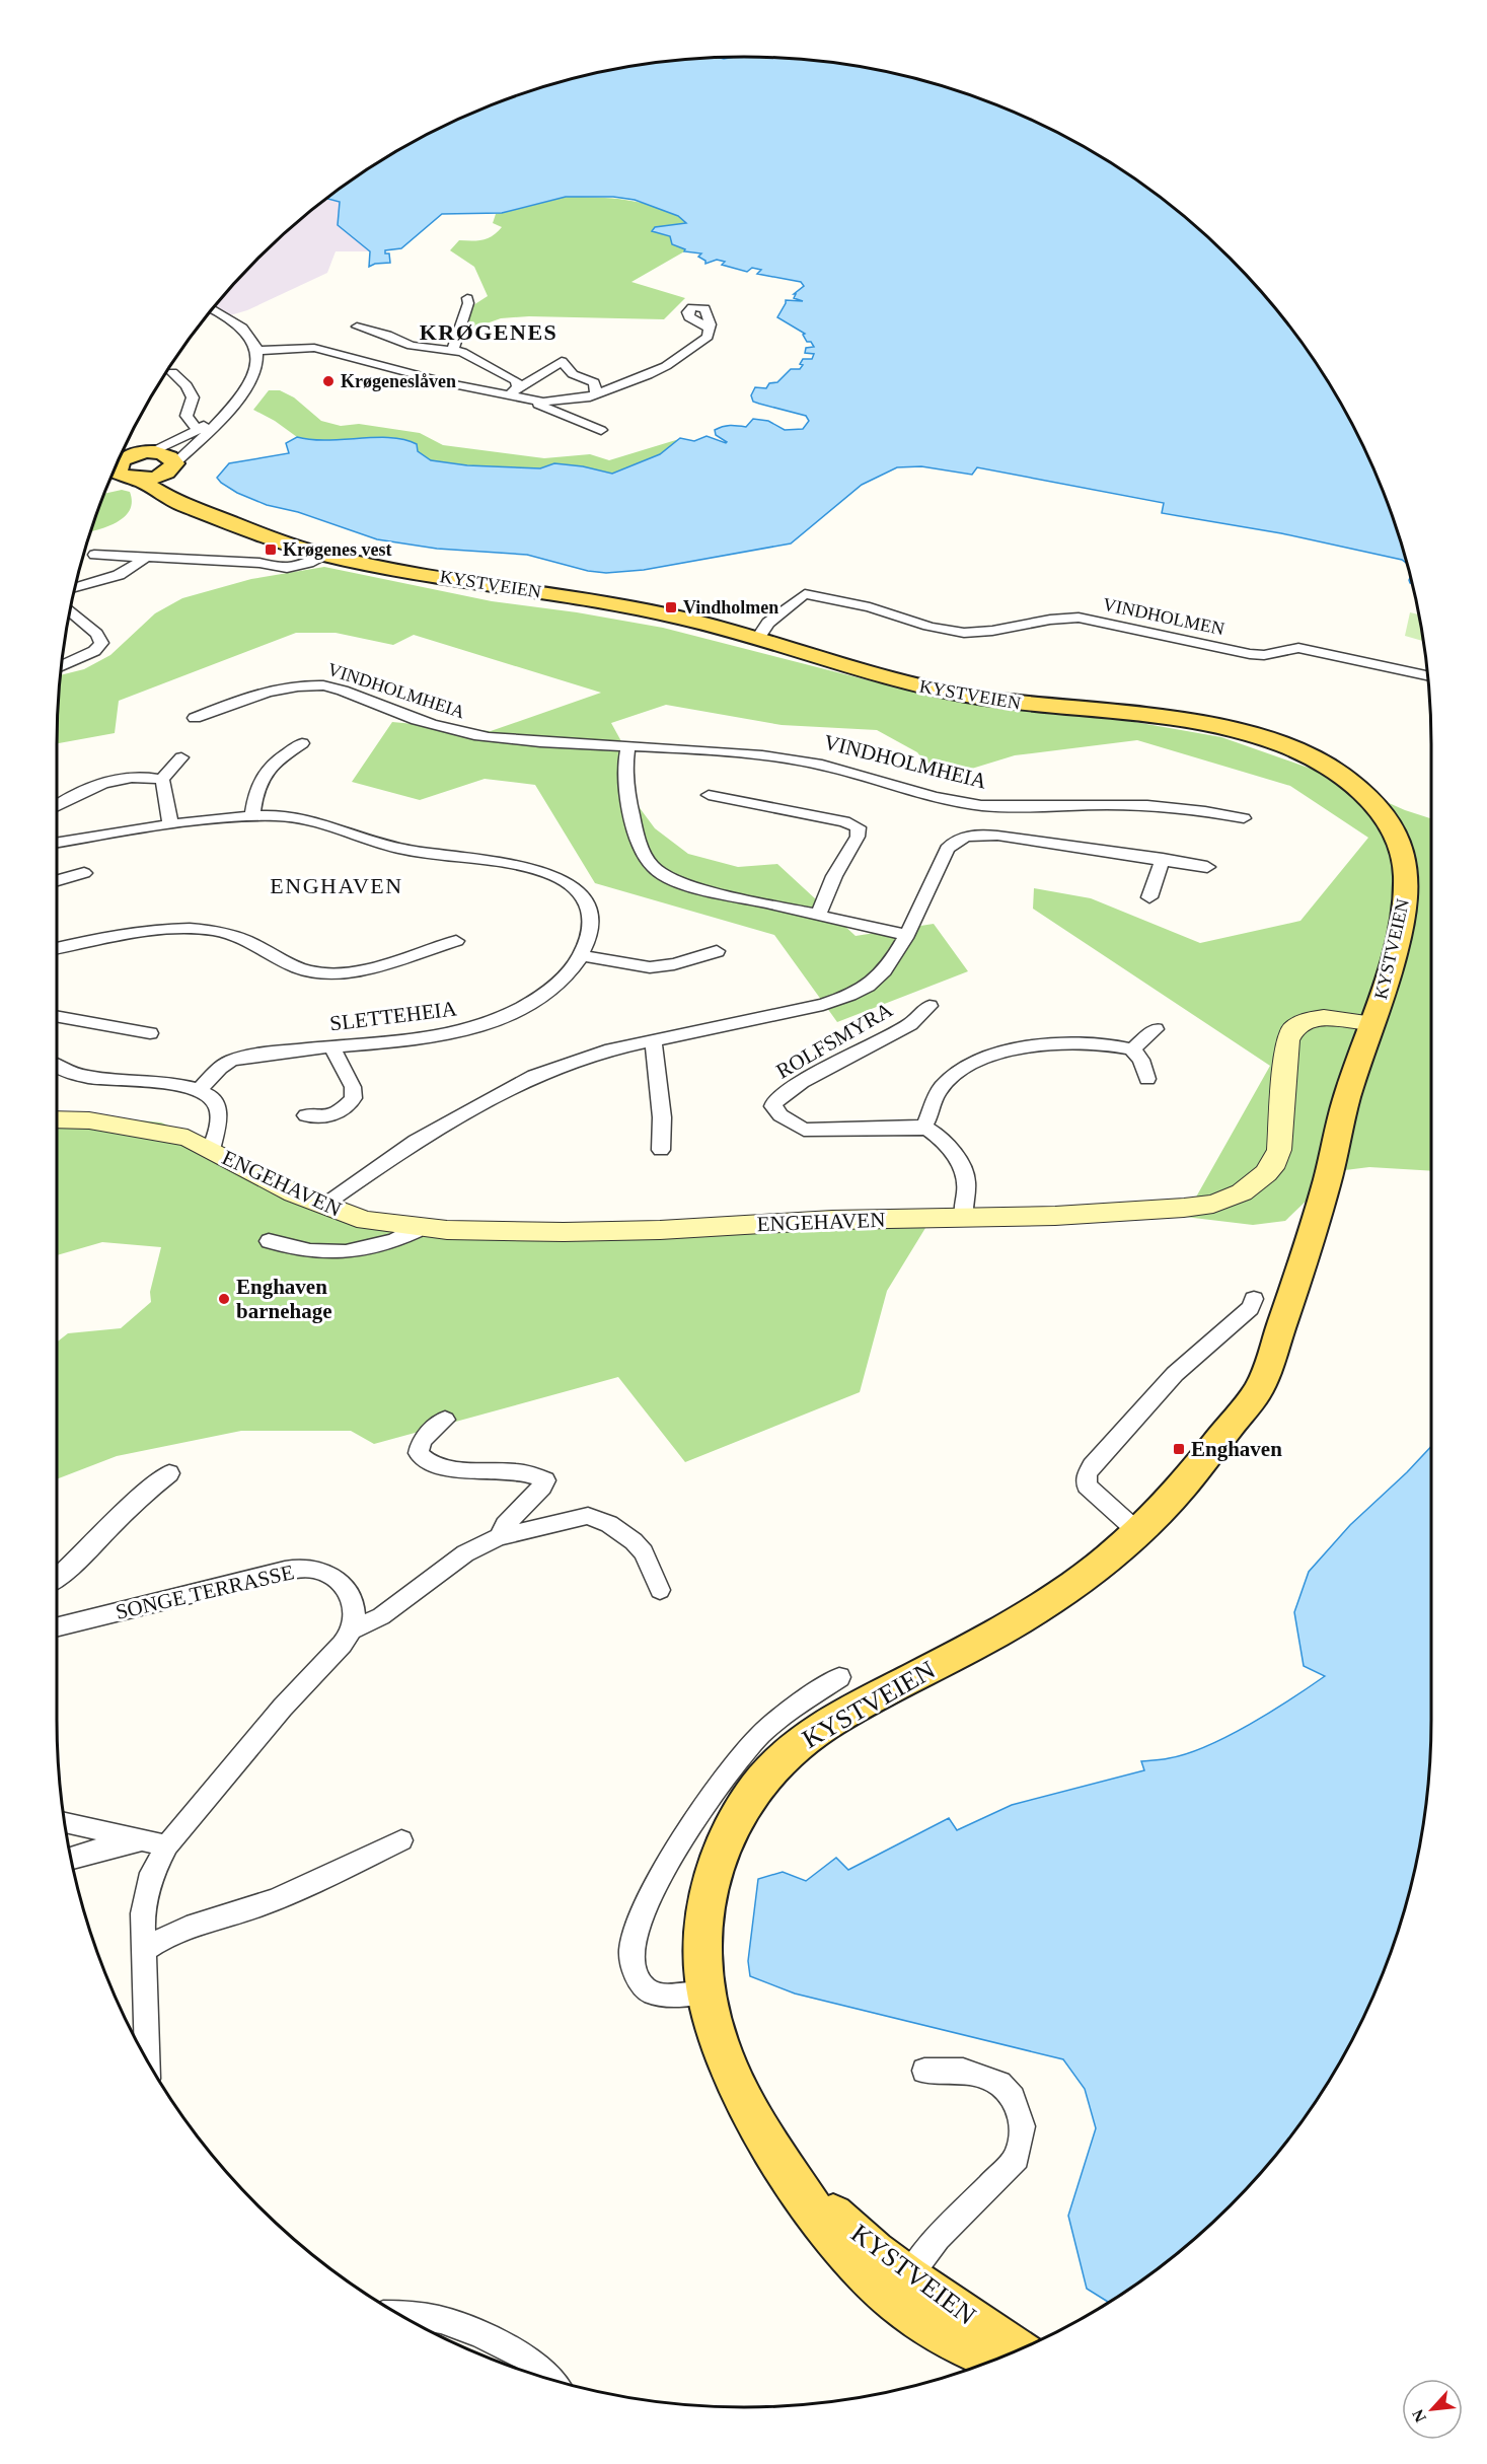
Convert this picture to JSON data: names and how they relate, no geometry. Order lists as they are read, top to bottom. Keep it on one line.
{"streets":{"main road":["KYSTVEIEN"],"street":["VINDHOLMEN","VINDHOLMHEIA","SLETTEHEIA","ROLFSMYRA","ENGEHAVEN","SONGE TERRASSE"]},"crossings":[["KYSTVEIEN","VINDHOLMEN"],["KYSTVEIEN","ENGEHAVEN"]],"districts":["KRØGENES","ENGHAVEN"],"places":{"other":["Krøgeneslåven","Enghaven barnehage"],"transit":["Krøgenes vest","Vindholmen","Enghaven"]},"north":"bottom left"}
